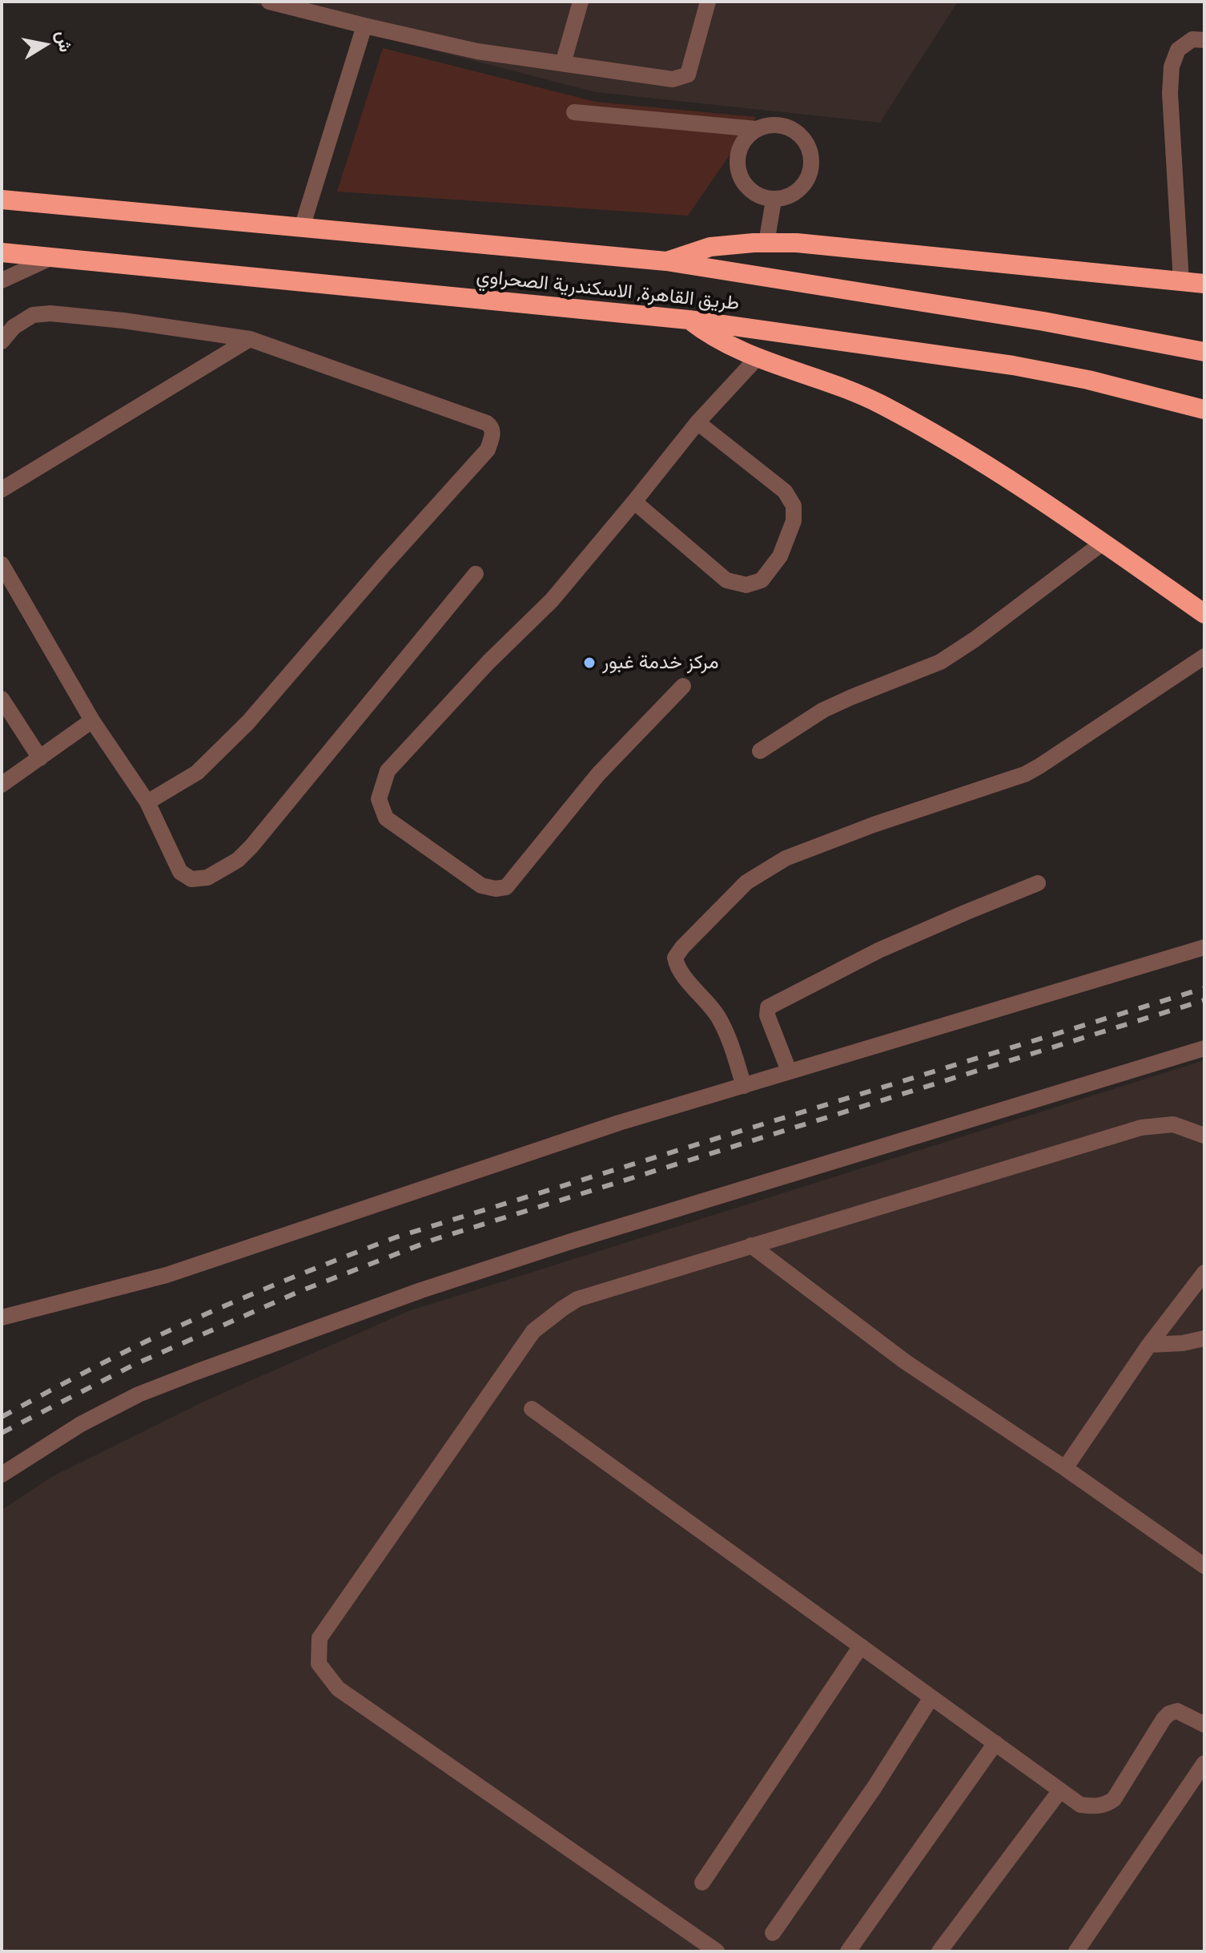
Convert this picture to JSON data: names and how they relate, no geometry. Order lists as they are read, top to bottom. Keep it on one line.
{"streets":{"highway":["طريق القاهرة, الاسكندرية الصحراوي"]},"places":["مركز خدمة غبور"],"north":"right"}
